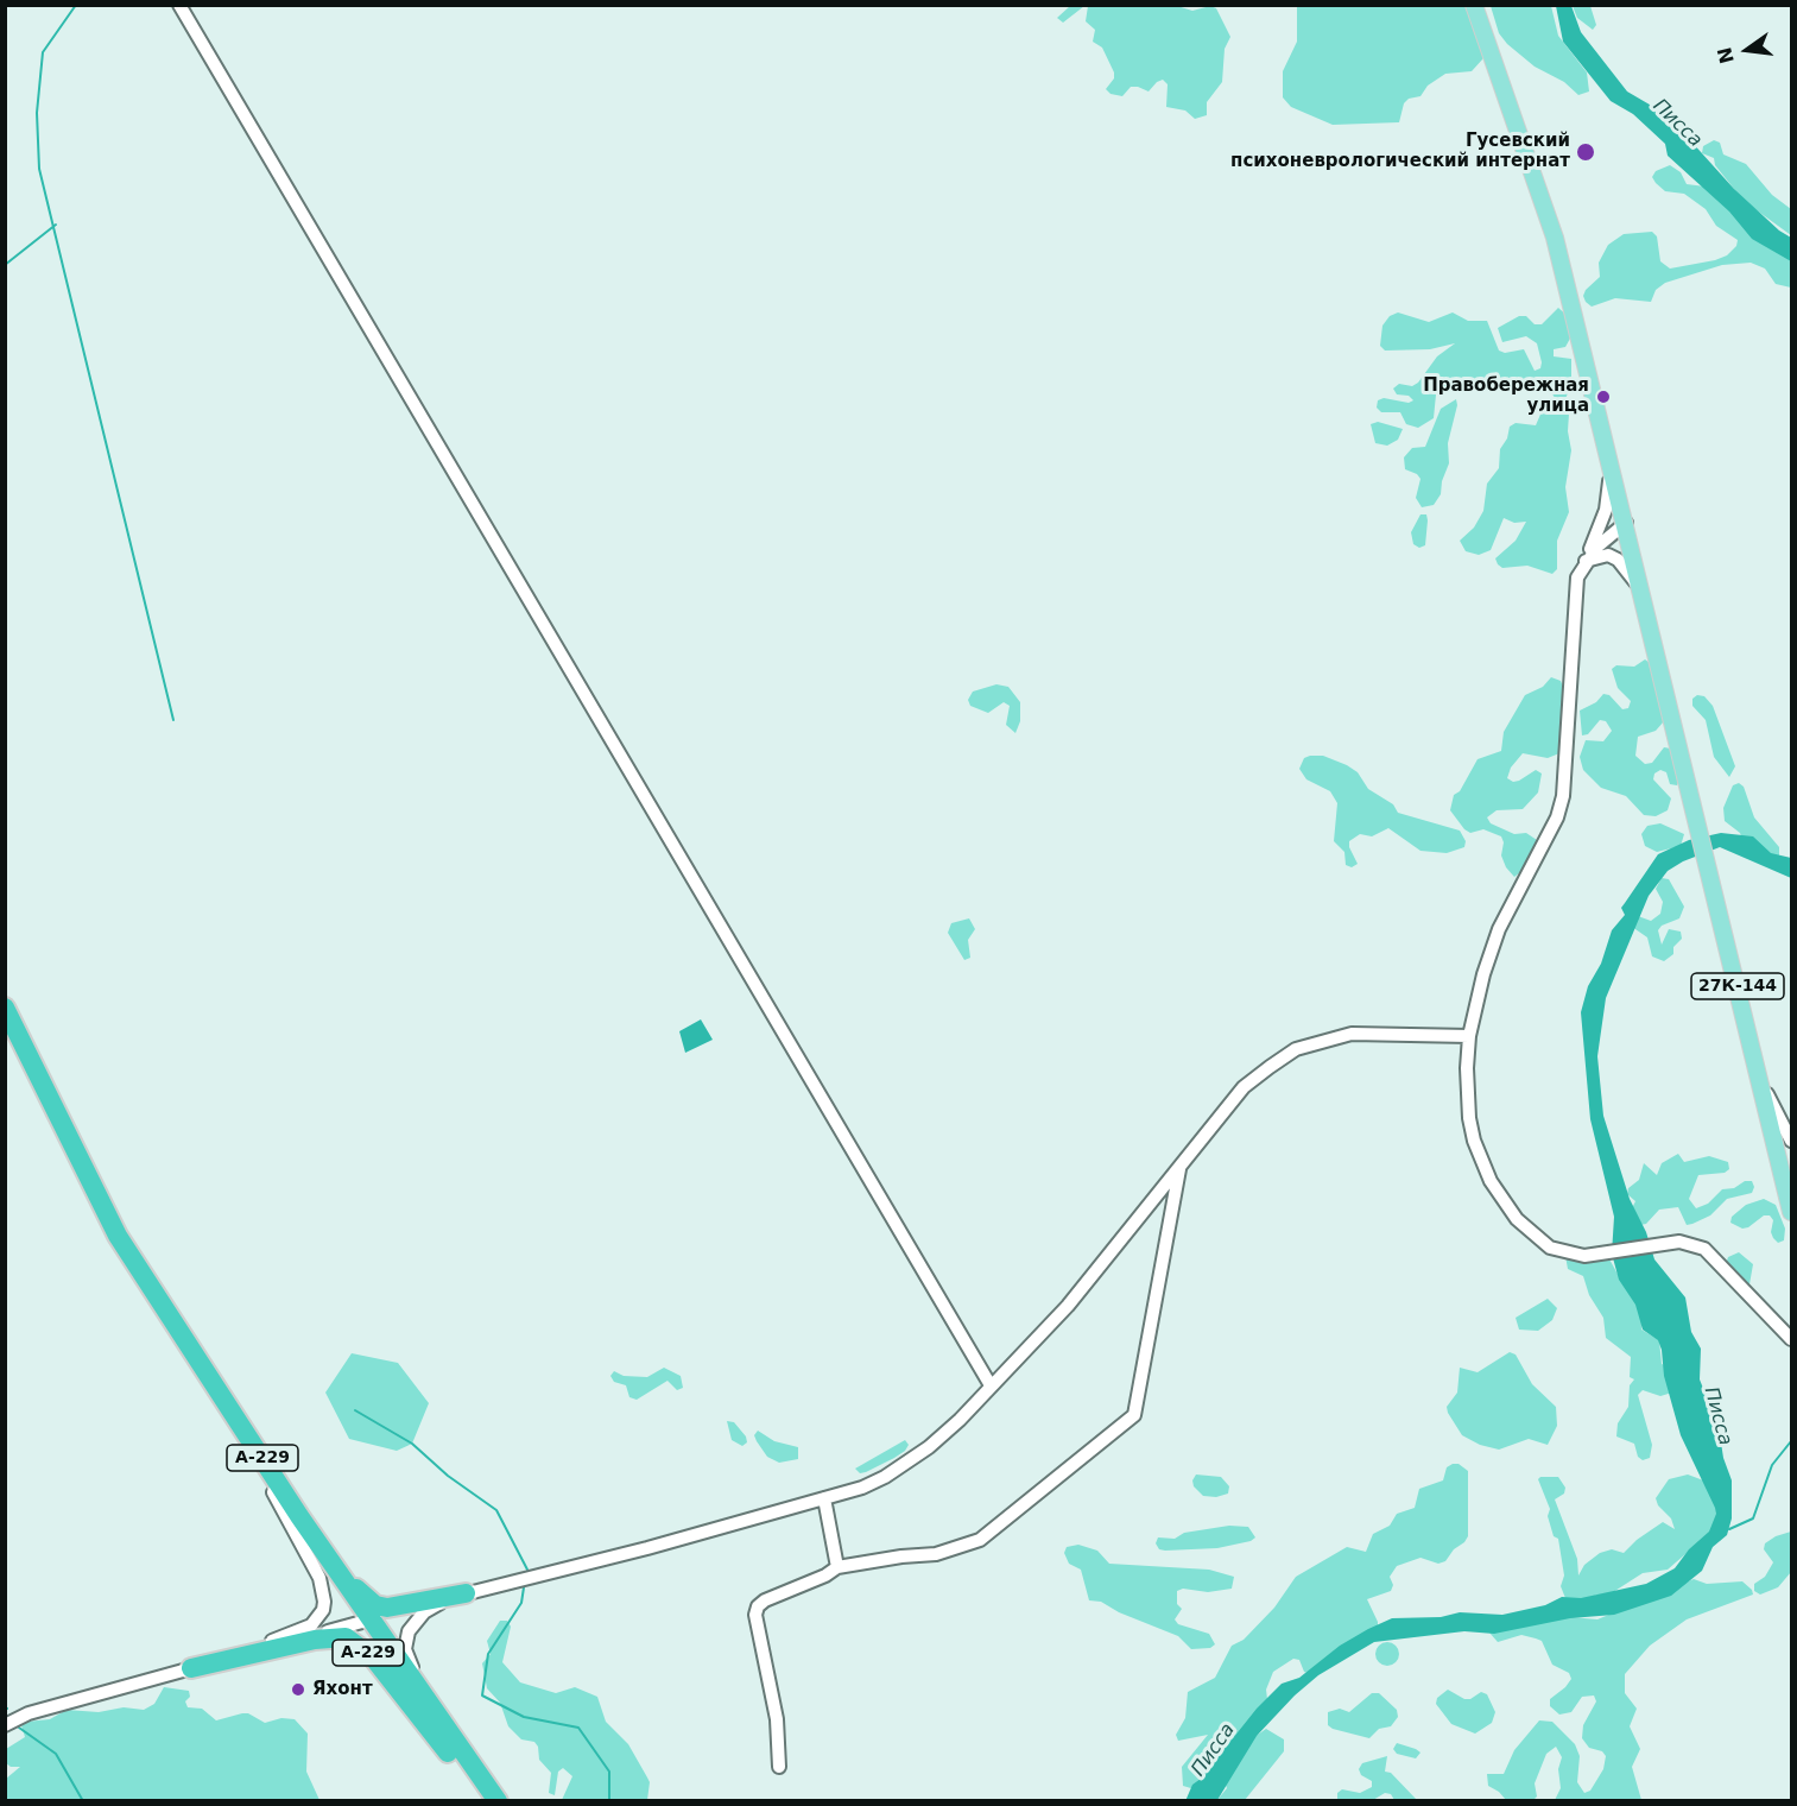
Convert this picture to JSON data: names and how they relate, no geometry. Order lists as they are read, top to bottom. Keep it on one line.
{"streets":{"highway":["А-229","A-229"],"main road":["27К-144"]},"crossings":[["А-229","A-229"]],"water":["Писса"],"places":["Гусевский психоневрологический интернат","Правобережная улица","Яхонт"],"north":"left"}
